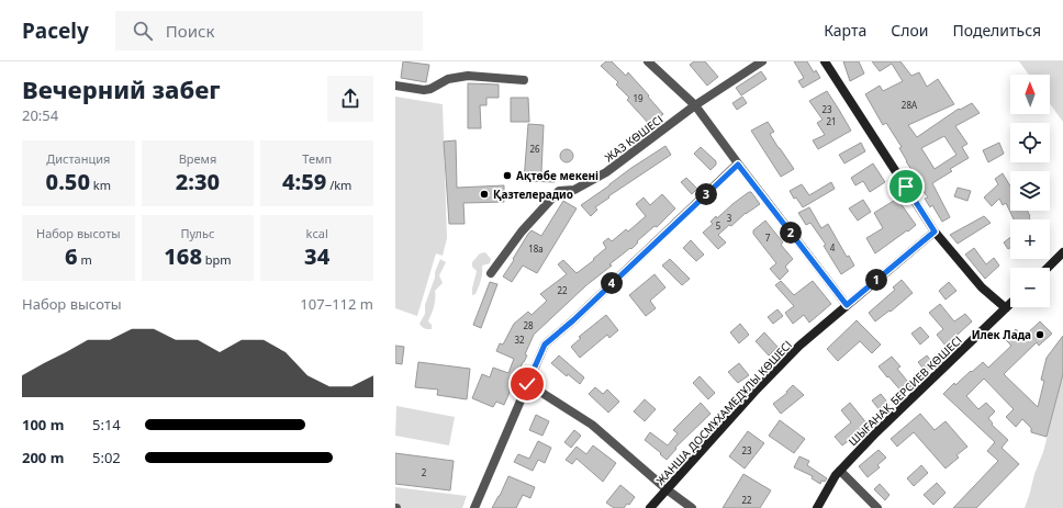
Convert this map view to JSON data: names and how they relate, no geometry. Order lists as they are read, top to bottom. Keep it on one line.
{"streets":{"street":["ЖАЗ КӨШЕСІ","ШЫҒАНАҚ БЕРСИЕВ КӨШЕСІ","ЖАНША ДОСМҰХАМЕДҰЛЫ КӨШЕСІ"]},"places":["Ақтөбе мекені","Қазтелерадио","Илек Лада"],"house_numbers":["19","28A","23","21","26","3","5","7","4","18а","22","28","32","23","2","22"],"north":"top","page":{"header":"Pacely","search":"Поиск","nav":["Карта","Слои","Поделиться"],"heading":["Вечерний забег","20:54"],"map_buttons":["+","−"],"stats":[["Дистанция","0.50 km"],["Время","2:30"],["Темп","4:59 /km"],["Набор высоты","6 m"],["Пульс","168 bpm"],["kcal","34"]],"pins":["3","2","1","4"],"chart":["Набор высоты","107–112 m"],"list":[{"name":"100 m","note":"5:14"},{"name":"200 m","note":"5:02"}]}}
